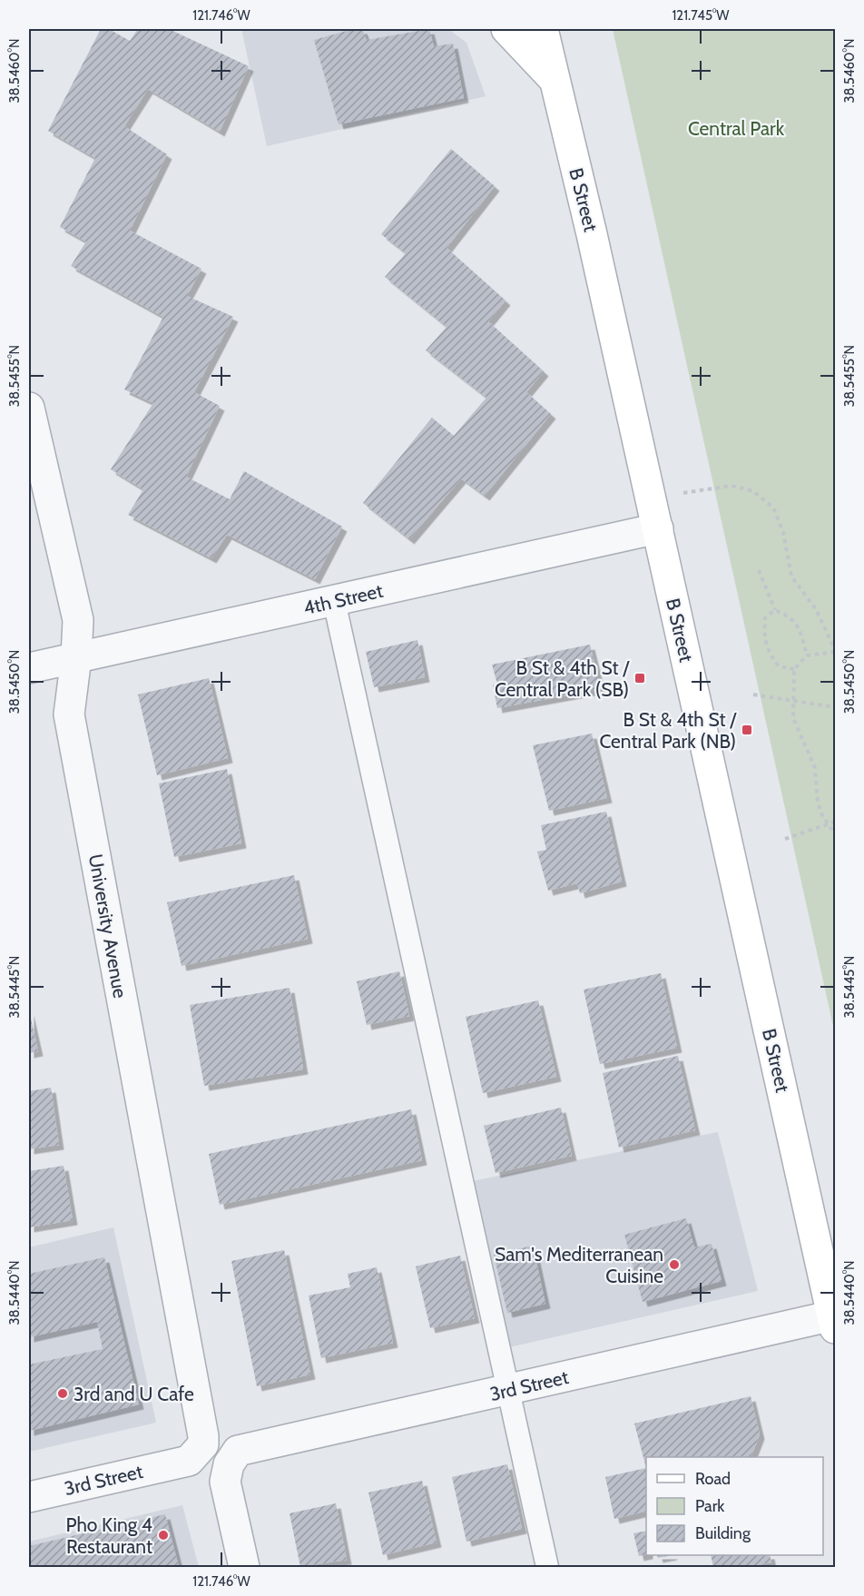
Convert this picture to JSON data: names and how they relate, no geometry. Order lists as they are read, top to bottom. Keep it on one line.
{"streets":{"street":["B Street","4th Street","University Avenue","3rd Street"]},"crossings":[["B Street","4th Street"],["B Street","3rd Street"],["4th Street","University Avenue"],["University Avenue","3rd Street"]],"parks":["Central Park"],"places":{"transit":["B St & 4th St / Central Park (SB)","B St & 4th St / Central Park (NB)"],"other":["Sam's Mediterranean Cuisine","3rd and U Cafe","Pho King 4 Restaurant"]},"legend":["Road","Park","Building"],"coordinates":["121.746°W","121.745°W","38.5460°N","38.5455°N","38.5450°N","38.5445°N","38.5440°N"]}
